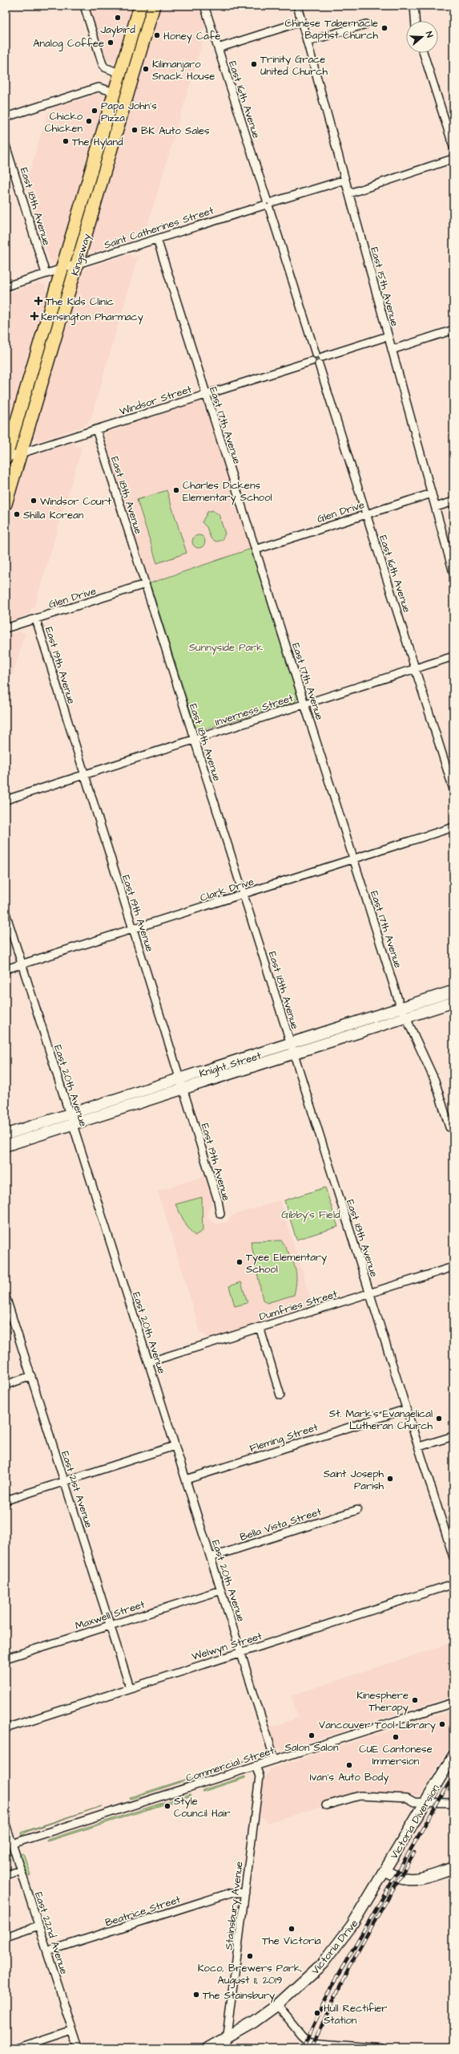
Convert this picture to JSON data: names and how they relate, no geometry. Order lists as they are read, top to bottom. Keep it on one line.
{"streets":{"main road":["Kingsway","Knight Street","Victoria Diversion","Victoria Drive"],"street":["East 16th Avenue","East 18th Avenue","Saint Catherines Street","East 15th Avenue","Windsor Street","East 17th Avenue","Glen Drive","East 19th Avenue","Inverness Street","Clark Drive","East 20th Avenue","Dumfries Street","Fleming Street","East 21st Avenue","Bella Vista Street","Maxwell Street","Welwyn Street","Commercial Street","Stainsbury Avenue","Beatrice Street","East 22nd Avenue"]},"crossings":[["East 16th Avenue","Saint Catherines Street"],["East 16th Avenue","Windsor Street"],["East 16th Avenue","Glen Drive"],["East 16th Avenue","Inverness Street"],["East 18th Avenue","Saint Catherines Street"],["East 18th Avenue","Windsor Street"],["East 18th Avenue","Glen Drive"],["East 18th Avenue","Inverness Street"],["East 18th Avenue","Clark Drive"],["East 18th Avenue","Knight Street"],["East 18th Avenue","Dumfries Street"],["East 18th Avenue","Fleming Street"],["Saint Catherines Street","Kingsway"],["Saint Catherines Street","East 15th Avenue"],["Saint Catherines Street","East 17th Avenue"],["Kingsway","Windsor Street"],["East 15th Avenue","Glen Drive"],["Windsor Street","East 17th Avenue"],["East 17th Avenue","Glen Drive"],["East 17th Avenue","Inverness Street"],["East 17th Avenue","Clark Drive"],["East 17th Avenue","Knight Street"],["Glen Drive","East 19th Avenue"],["East 19th Avenue","Inverness Street"],["East 19th Avenue","Clark Drive"],["East 19th Avenue","Knight Street"],["Clark Drive","East 20th Avenue"],["Knight Street","East 20th Avenue"],["East 20th Avenue","Dumfries Street"],["East 20th Avenue","Fleming Street"],["East 20th Avenue","Bella Vista Street"],["East 20th Avenue","Maxwell Street"],["East 20th Avenue","Welwyn Street"],["East 20th Avenue","Commercial Street"],["East 21st Avenue","Maxwell Street"],["East 21st Avenue","Welwyn Street"],["Commercial Street","Stainsbury Avenue"],["Commercial Street","East 22nd Avenue"],["Victoria Diversion","Victoria Drive"],["Stainsbury Avenue","Beatrice Street"],["Stainsbury Avenue","Victoria Drive"],["Beatrice Street","East 22nd Avenue"]],"parks":["Sunnyside Park","Gibby's Field"],"places":{"other":["Jaybird","Chinese Tabernacle Baptist Church","Honey Cafe","Analog Coffee","Trinity Grace United Church","Kilimanjaro Snack House","Papa John's Pizza","Chicko Chicken","BK Auto Sales","The Hyland","Charles Dickens Elementary School","Windsor Court","Shilla Korean","Tyee Elementary School","St. Mark's Evangelical Lutheran Church","Saint Joseph Parish","Kinesphere Therapy","Vancouver Tool Library","Salon Salon","CUE Cantonese Immersion","Ivan's Auto Body","Style Council Hair","The Victoria","Koco, Brewers Park, August 11, 2019","The Stainsbury","Hull Rectifier Station"],"health":["The Kids Clinic","Kensington Pharmacy"]},"north":"right"}
